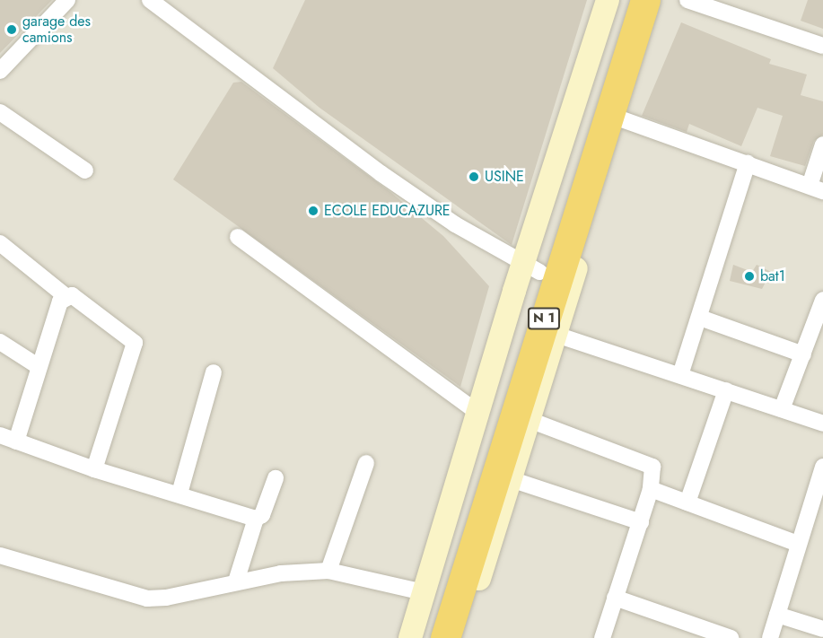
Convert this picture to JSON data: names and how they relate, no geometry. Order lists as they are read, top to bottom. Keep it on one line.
{"streets":{"highway":["N 1"]},"places":["garage des camions","USINE","ECOLE EDUCAZURE","bat1"]}
